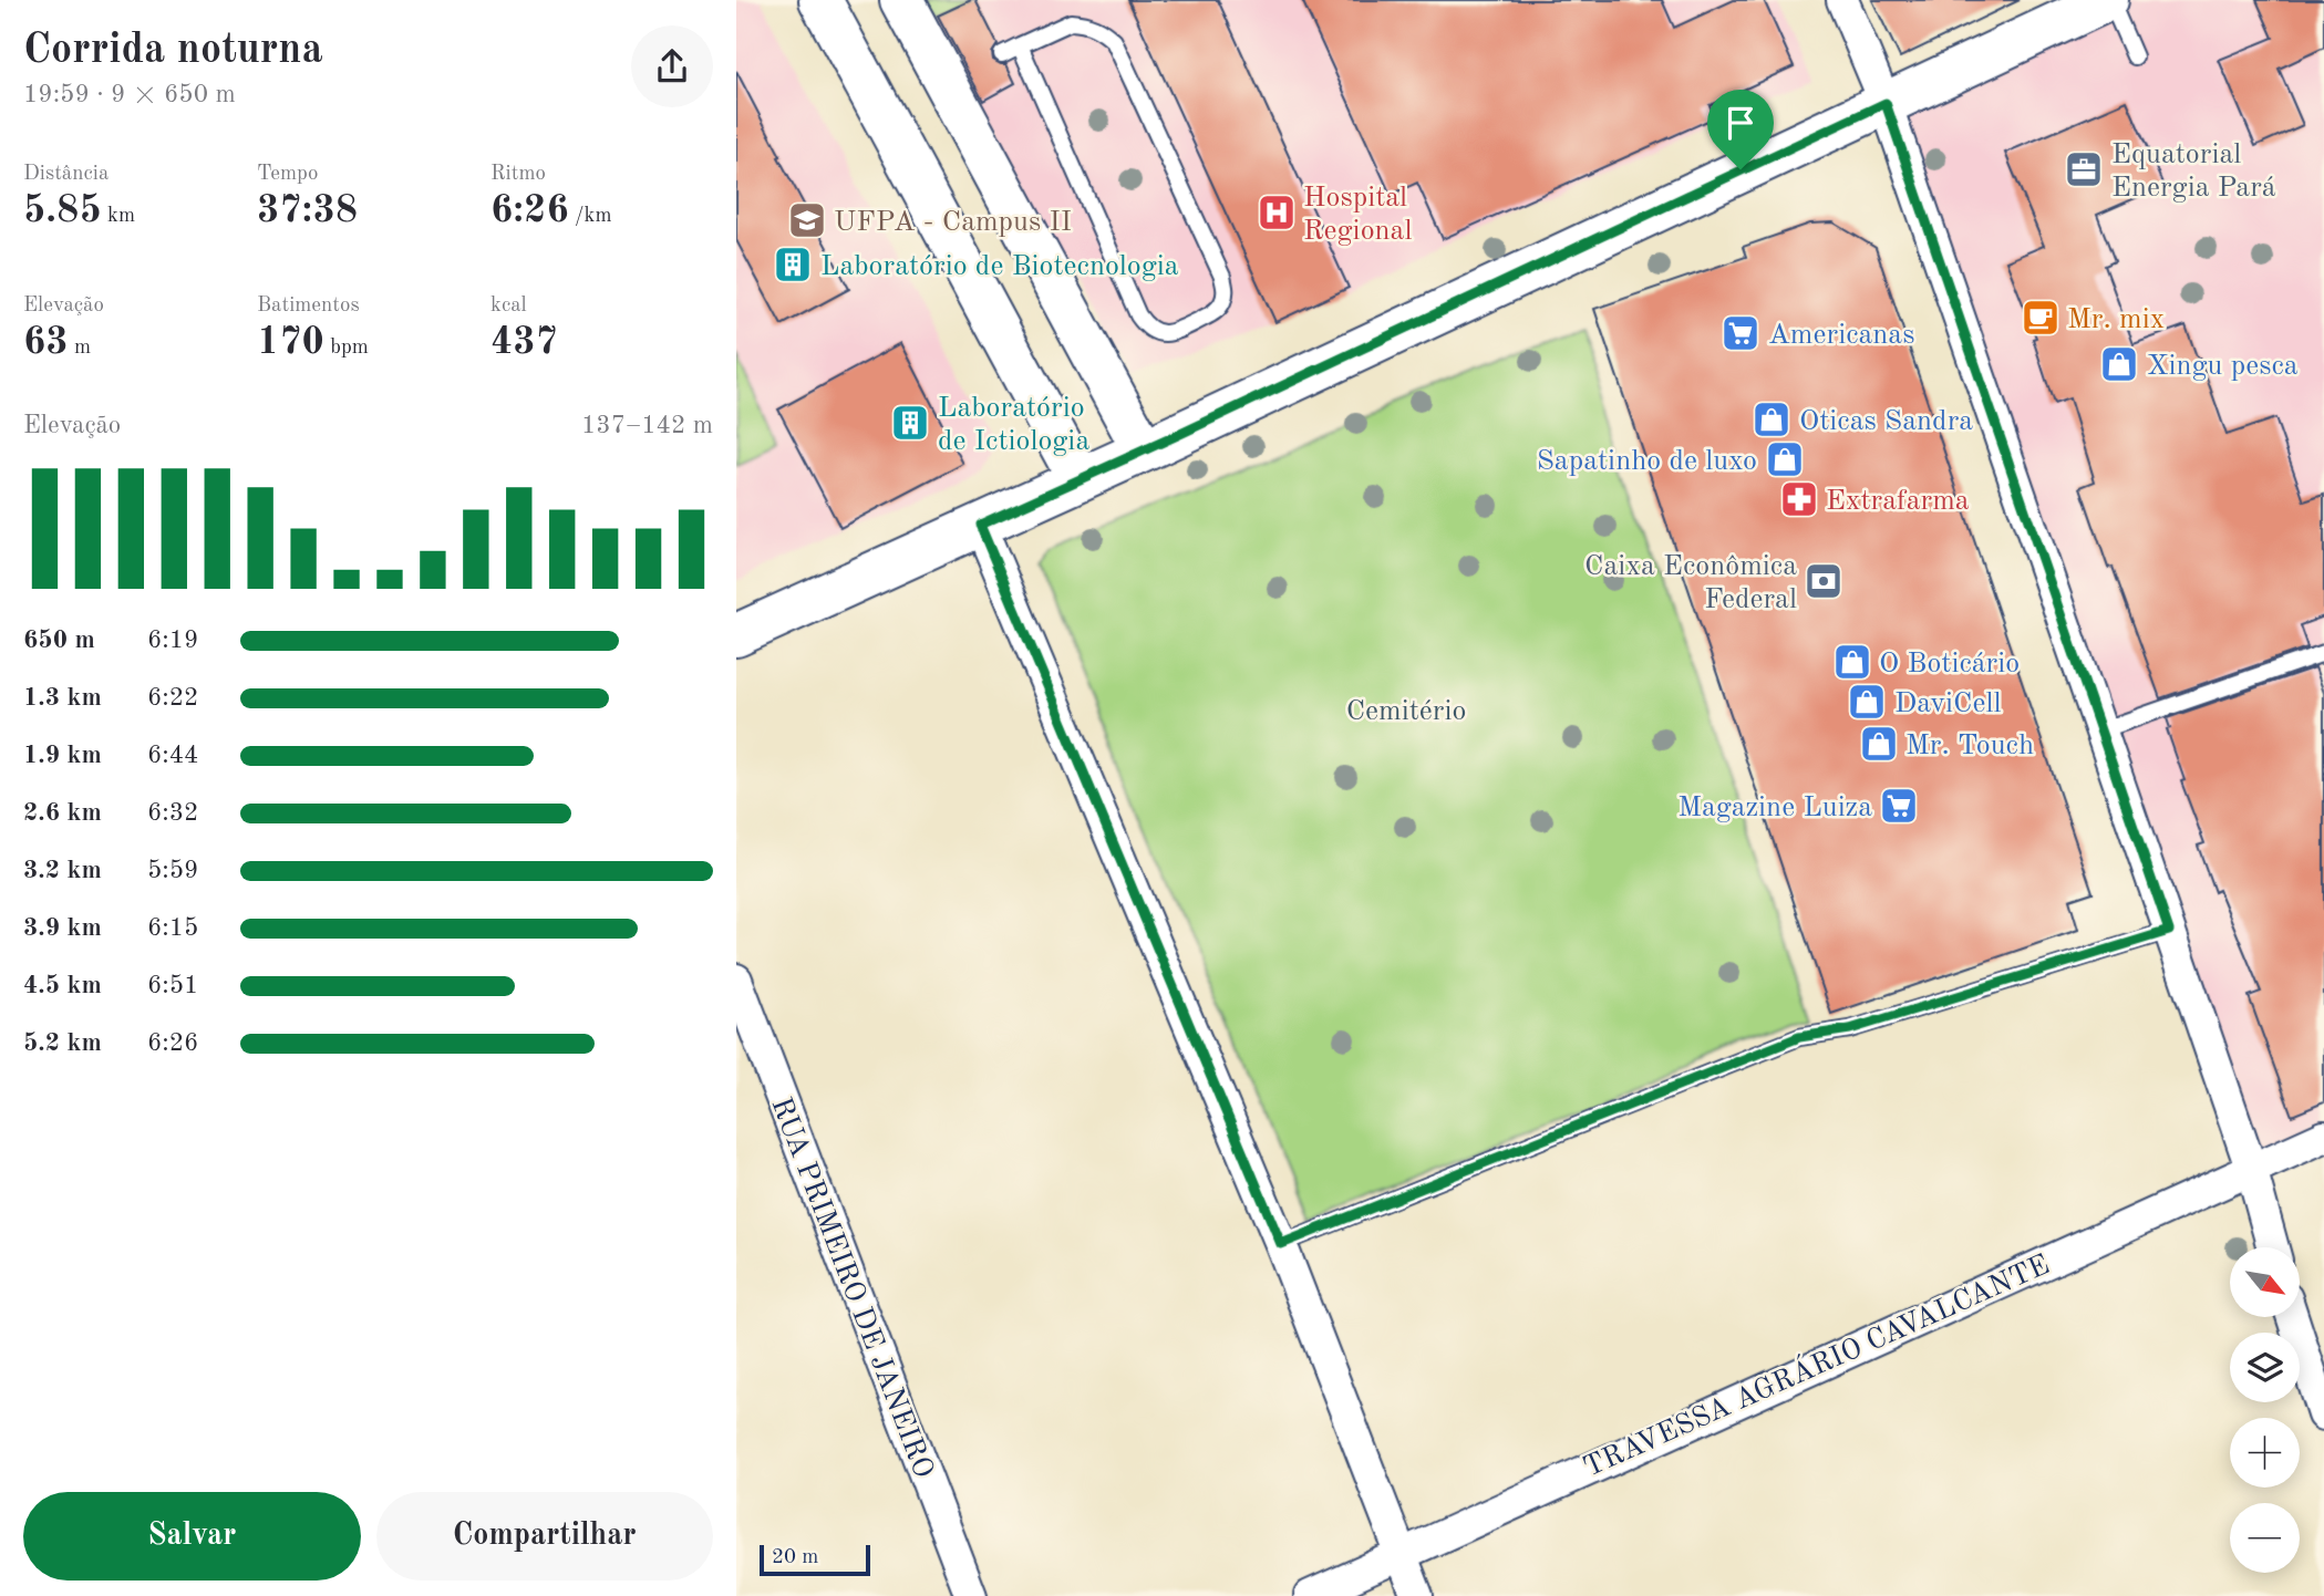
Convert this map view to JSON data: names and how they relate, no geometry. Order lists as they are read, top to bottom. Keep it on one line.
{"streets":{"street":["RUA PRIMEIRO DE JANEIRO","TRAVESSA AGRÁRIO CAVALCANTE"]},"parks":["Cemitério"],"places":{"office":["Equatorial Energia Pará"],"hospital":["Hospital Regional"],"school or university":["UFPA - Campus II"],"building":["Laboratório de Biotecnologia","Laboratório de Ictiologia"],"cafe":["Mr. mix"],"supermarket":["Americanas","Magazine Luiza"],"shop":["Xingu pesca","Oticas Sandra","Sapatinho de luxo","O Boticário","DaviCell","Mr. Touch"],"pharmacy":["Extrafarma"],"bank":["Caixa Econômica Federal"]},"scale_bar":"20 m","north":"bottom right","page":{"heading":["Corrida noturna","19:59 · 9 × 650 m"],"stats":[["Distância","5.85 km"],["Tempo","37:38"],["Ritmo","6:26 /km"],["Elevação","63 m"],["Batimentos","170 bpm"],["kcal","437"]],"chart":["Elevação","137–142 m"],"list":[{"name":"650 m","note":"6:19"},{"name":"1.3 km","note":"6:22"},{"name":"1.9 km","note":"6:44"},{"name":"2.6 km","note":"6:32"},{"name":"3.2 km","note":"5:59"},{"name":"3.9 km","note":"6:15"},{"name":"4.5 km","note":"6:51"},{"name":"5.2 km","note":"6:26"}],"map_buttons":["+","−"],"buttons":["Salvar","Compartilhar"],"scale":"20 m"}}
